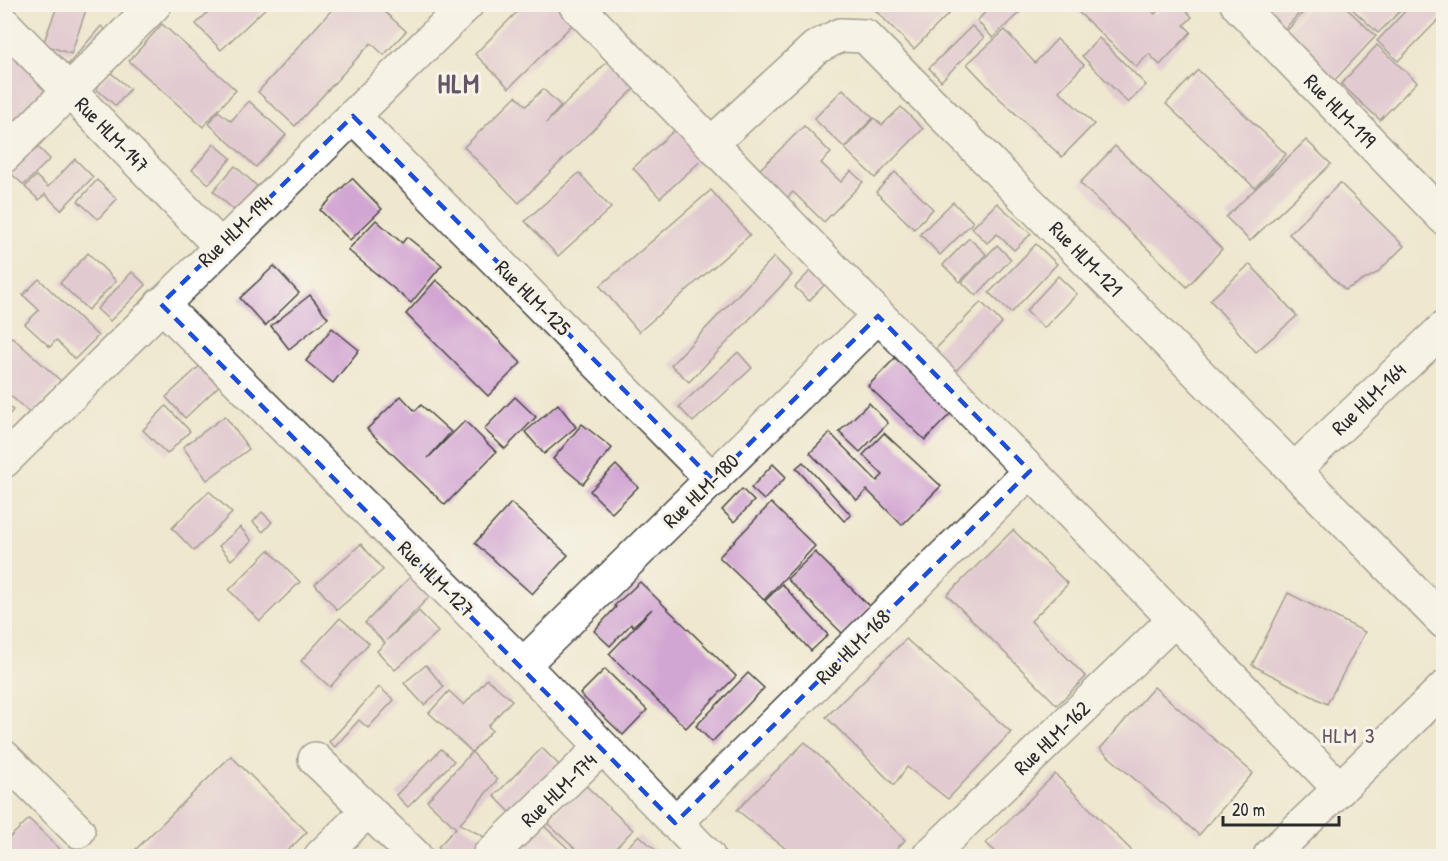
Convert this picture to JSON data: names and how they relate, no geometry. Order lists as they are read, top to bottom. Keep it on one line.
{"streets":{"street":["Rue HLM-119","Rue HLM-147","Rue HLM-194","Rue HLM-121","Rue HLM-125","Rue HLM-164","Rue HLM-180","Rue HLM-127","Rue HLM-168","Rue HLM-162","Rue HLM-174"]},"crossings":[["Rue HLM-147","Rue HLM-194"],["Rue HLM-194","Rue HLM-125"],["Rue HLM-194","Rue HLM-127"],["Rue HLM-121","Rue HLM-164"],["Rue HLM-125","Rue HLM-180"],["Rue HLM-180","Rue HLM-127"],["Rue HLM-127","Rue HLM-168"],["Rue HLM-127","Rue HLM-174"]],"districts":["HLM","HLM 3"],"scale_bar":"20 m"}
